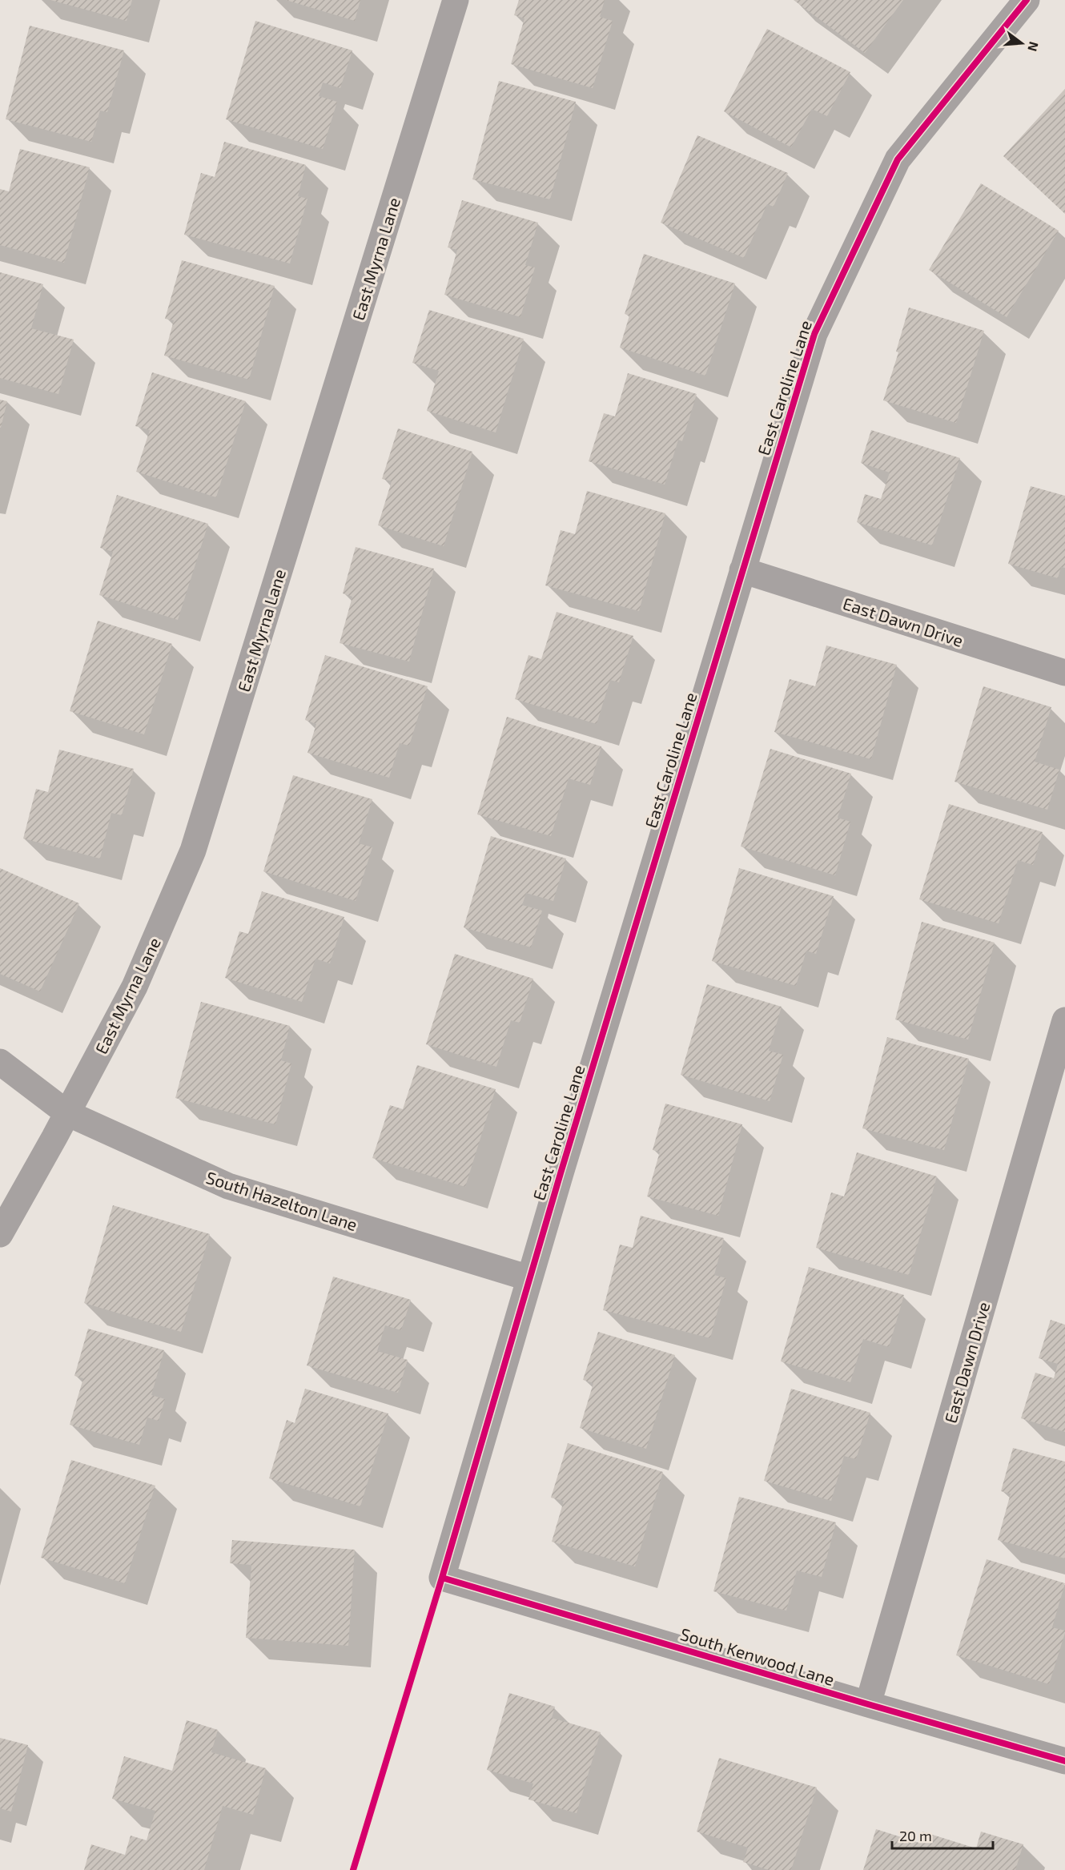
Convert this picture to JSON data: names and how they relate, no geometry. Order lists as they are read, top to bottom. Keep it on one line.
{"streets":{"street":["East Myrna Lane","East Caroline Lane","East Dawn Drive","South Hazelton Lane","South Kenwood Lane"]},"crossings":[["East Myrna Lane","South Hazelton Lane"],["East Caroline Lane","East Dawn Drive"],["East Caroline Lane","South Hazelton Lane"],["East Caroline Lane","South Kenwood Lane"],["East Dawn Drive","South Kenwood Lane"]],"scale_bar":"20 m","north":"right"}
